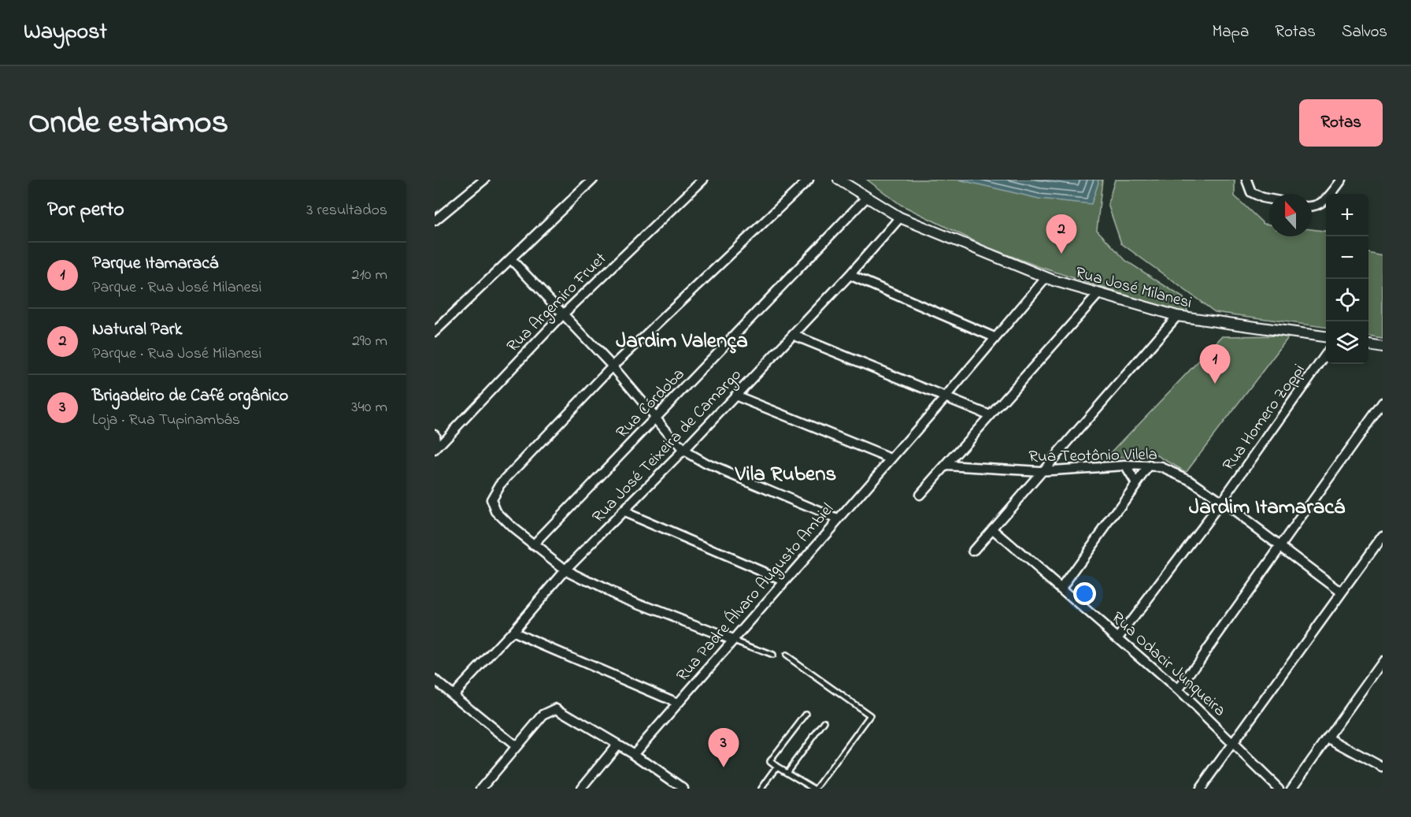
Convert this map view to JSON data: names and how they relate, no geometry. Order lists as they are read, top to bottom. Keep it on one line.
{"streets":{"street":["Rua José Milanesi","Rua Argemiro Fruet","Rua Córdoba","Rua Homero Zoppi","Rua José Teixeira de Camargo","Rua Teotônio Vilela","Rua Padre Álvaro Augusto Ambiel","Rua Odacir Junqueira"]},"crossings":[["Rua José Milanesi","Rua Córdoba"],["Rua José Milanesi","Rua José Teixeira de Camargo"],["Rua José Milanesi","Rua Padre Álvaro Augusto Ambiel"],["Rua Homero Zoppi","Rua Teotônio Vilela"],["Rua Homero Zoppi","Rua Odacir Junqueira"]],"districts":["Jardim Valença","Vila Rubens","Jardim Itamaracá"],"north":"top","page":{"header":"Waypost","nav":["Mapa","Rotas","Salvos"],"title":"Onde estamos","buttons":"Rotas","heading":["Por perto","3 resultados"],"map_buttons":["+","−"],"pins":["2","1","3"],"list":[{"mark":"1","name":"Parque Itamaracá","note":"Parque · Rua José Milanesi","value":"210 m"},{"mark":"2","name":"Natural Park","note":"Parque · Rua José Milanesi","value":"290 m"},{"mark":"3","name":"Brigadeiro de Café orgânico","note":"Loja · Rua Tupinambás","value":"340 m"}]}}
